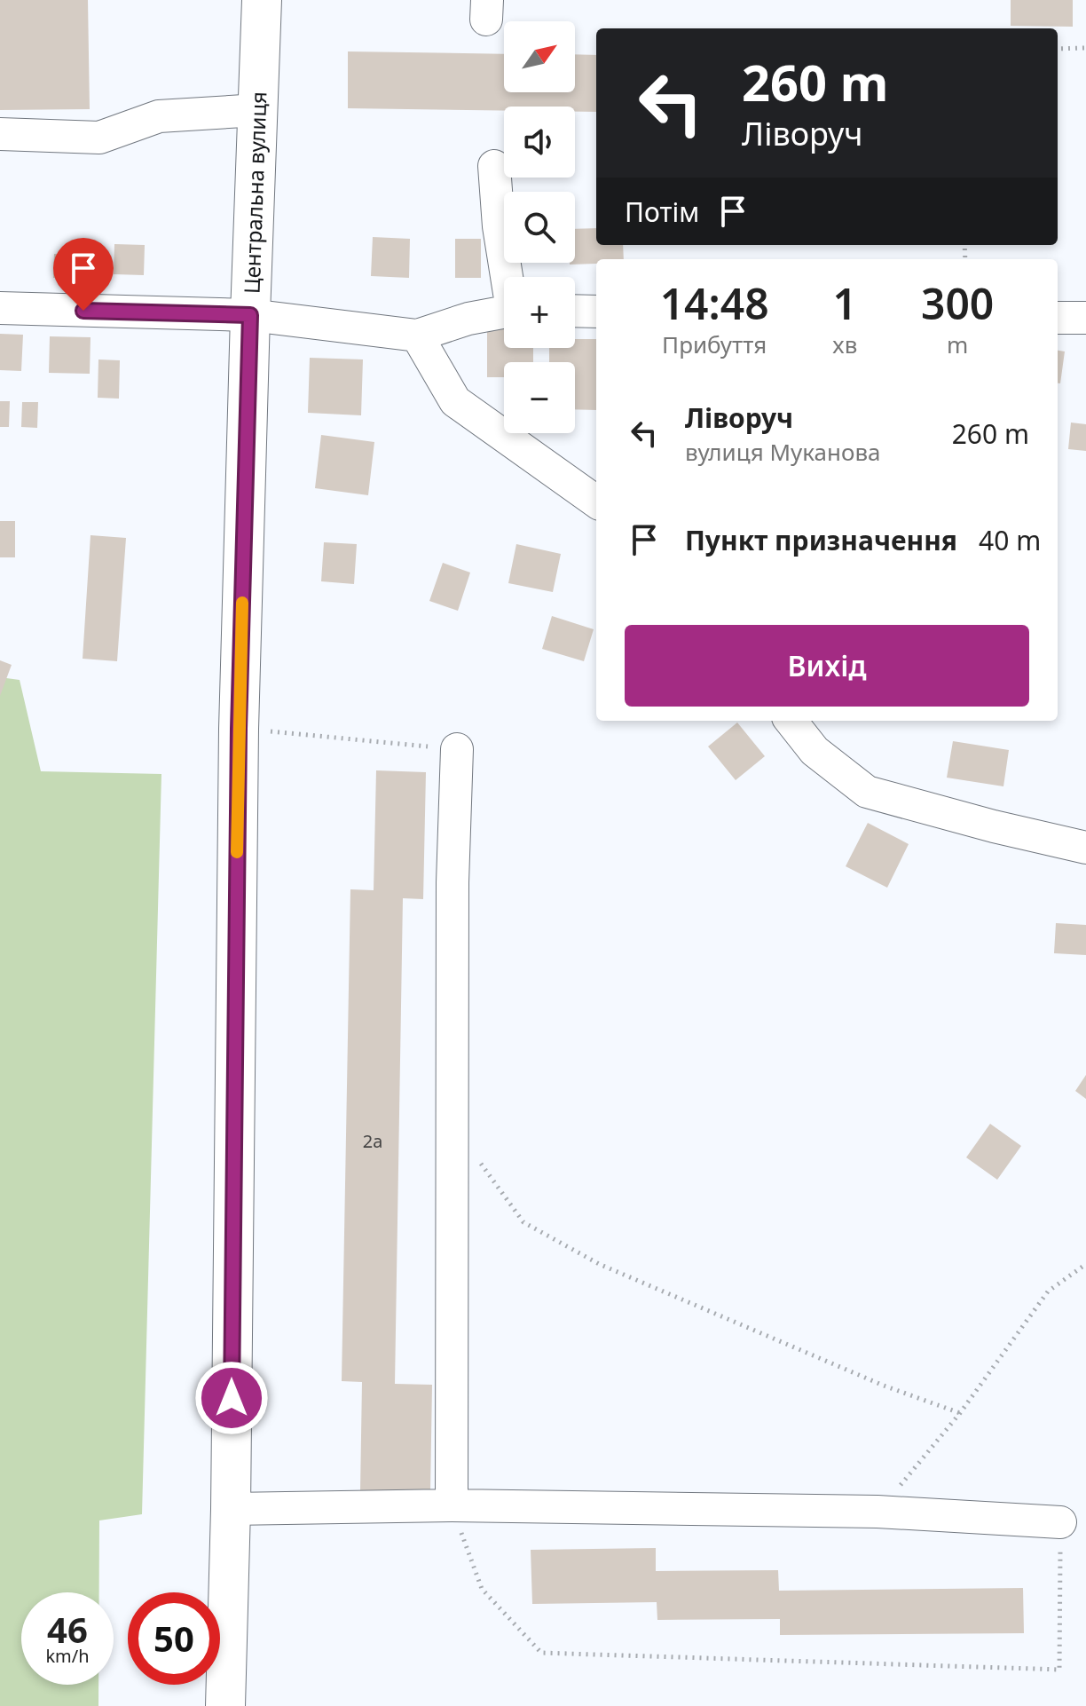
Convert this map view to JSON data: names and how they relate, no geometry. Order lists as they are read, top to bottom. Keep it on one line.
{"streets":{"main road":["Центральна вулиця"]},"house_numbers":["2а"],"north":"top right","page":{"map_buttons":["+","−"],"turn":["260 m","Ліворуч"],"then":"Потім","eta":["14:48","Прибуття","1","хв","300","m"],"list":[{"name":"Ліворуч","note":"вулиця Муканова","value":"260 m"},{"name":"Пункт призначення","value":"40 m"}],"buttons":"Вихід","speed":"46 km/h","limit":"50"}}
